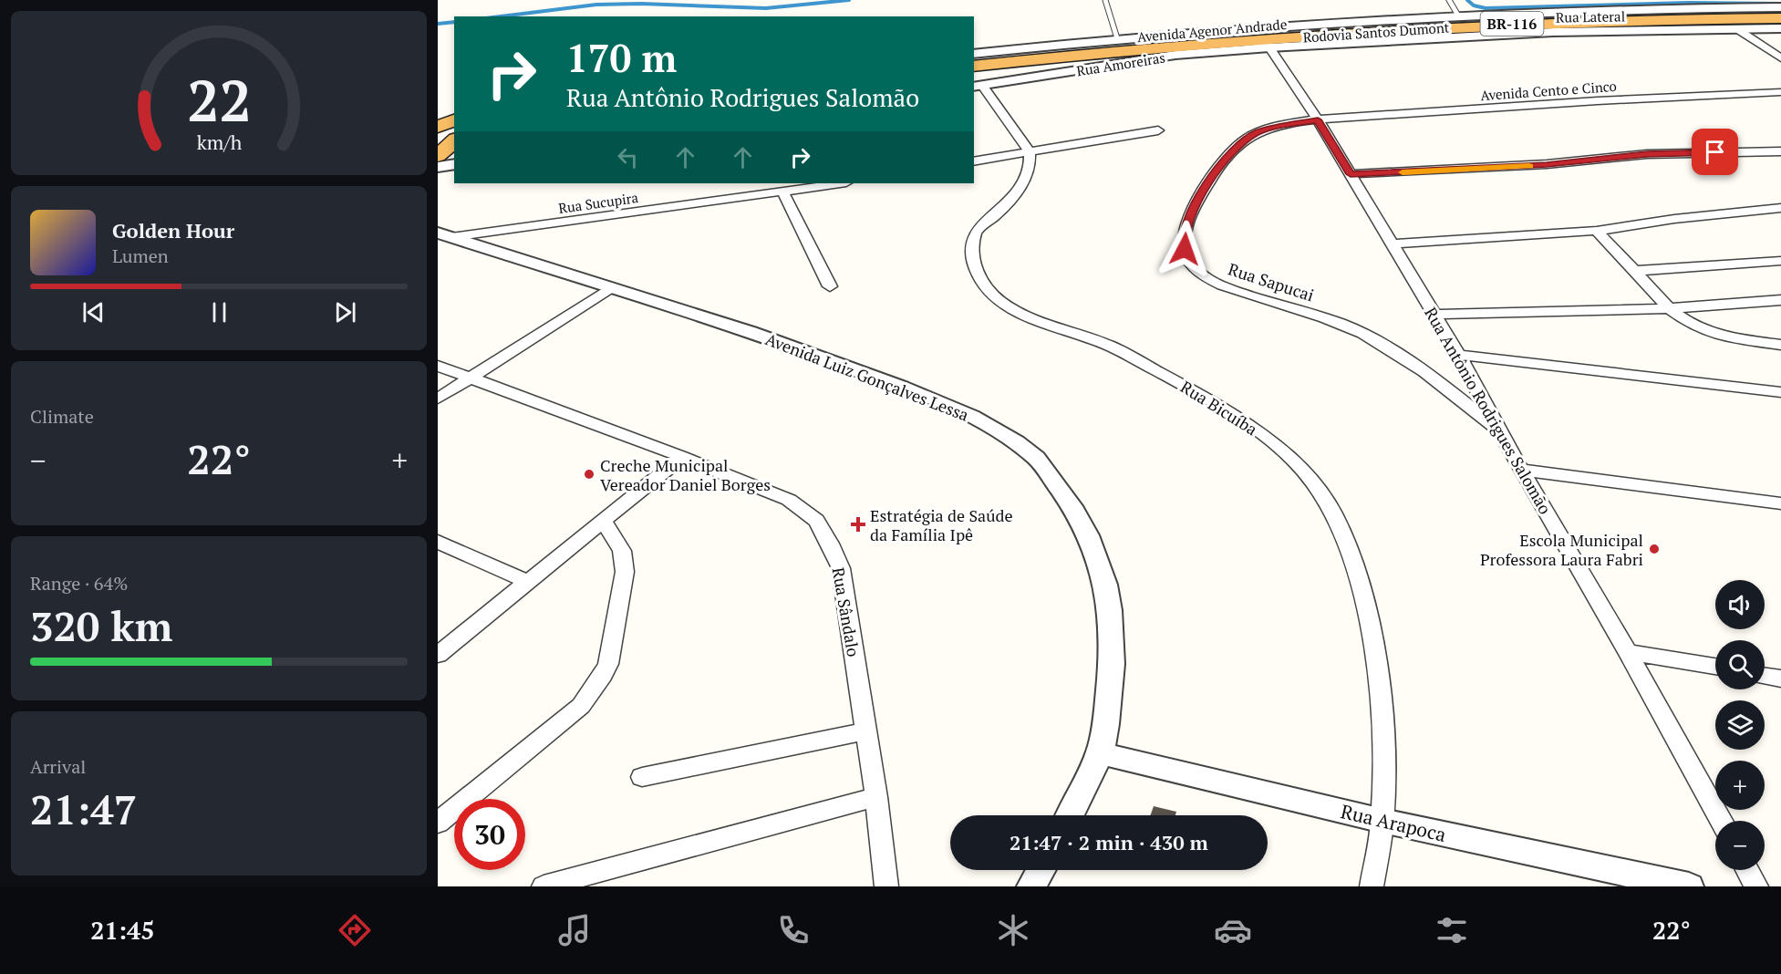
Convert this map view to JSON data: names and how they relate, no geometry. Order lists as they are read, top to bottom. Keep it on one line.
{"streets":{"highway":["BR-116","Rodovia Santos Dumont"],"street":["Rua Lateral","Avenida Agenor Andrade","Rua Amoreiras","Avenida Cento e Cinco","Rua Sucupira","Rua Sapucai","Avenida Luiz Gonçalves Lessa","Rua Bicuíba","Rua Antônio Rodrigues Salomão","Rua Sândalo","Rua Arapoca"]},"crossings":[["Rua Lateral","Rodovia Santos Dumont"],["Avenida Agenor Andrade","Rodovia Santos Dumont"],["Rua Amoreiras","Rua Antônio Rodrigues Salomão"],["Avenida Cento e Cinco","Rua Sapucai"],["Avenida Cento e Cinco","Rua Antônio Rodrigues Salomão"],["Rua Sucupira","Avenida Luiz Gonçalves Lessa"],["Rua Sapucai","Rua Antônio Rodrigues Salomão"],["Avenida Luiz Gonçalves Lessa","Rua Arapoca"],["Rua Bicuíba","Rua Arapoca"]],"places":{"other":["Creche Municipal Vereador Daniel Borges","Escola Municipal Professora Laura Fabri"],"health":["Estratégia de Saúde da Família Ipê"]},"page":{"turn":["170 m","Rua Antônio Rodrigues Salomão"],"song":["Golden Hour","Lumen"],"tile":["Climate",["Range · 64%","320 km"],["Arrival","21:47"]],"heat":["−","22°","+"],"map_buttons":["+","−"],"limit":"30","trip":"21:47 · 2 min · 430 m","tabs":["21:45","22°"],"gauge":["22","km/h"]}}
